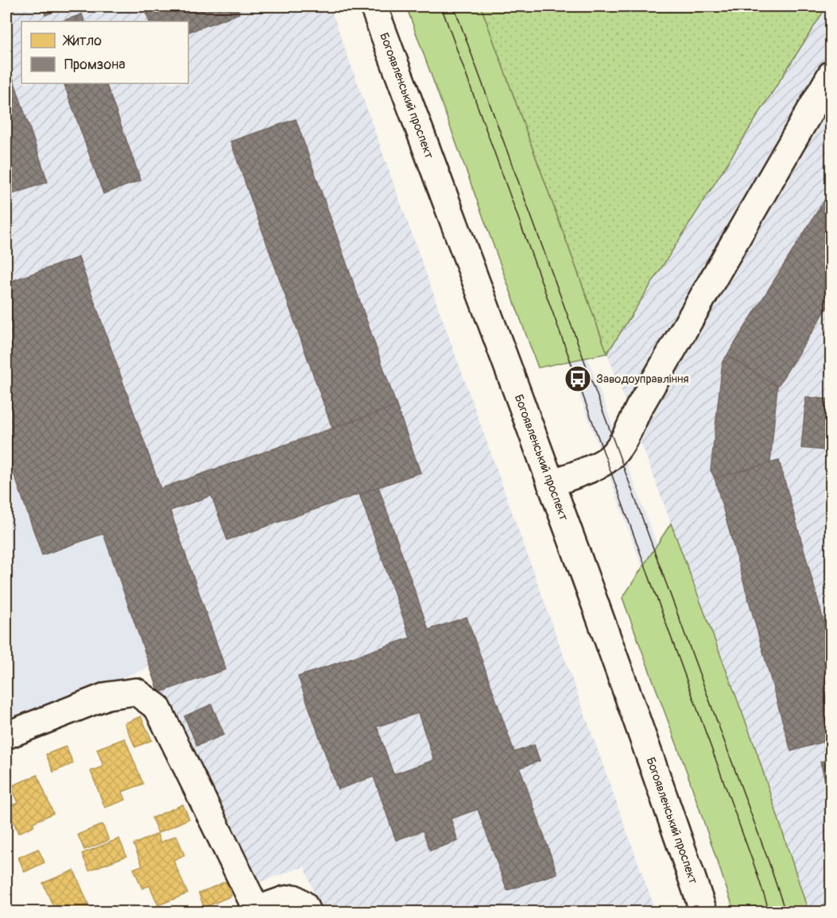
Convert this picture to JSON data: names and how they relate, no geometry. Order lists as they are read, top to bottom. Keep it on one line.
{"streets":{"main road":["Богоявленський проспект"]},"places":{"bus stop":["Заводоуправління"]},"legend":["Житло","Промзона"]}
